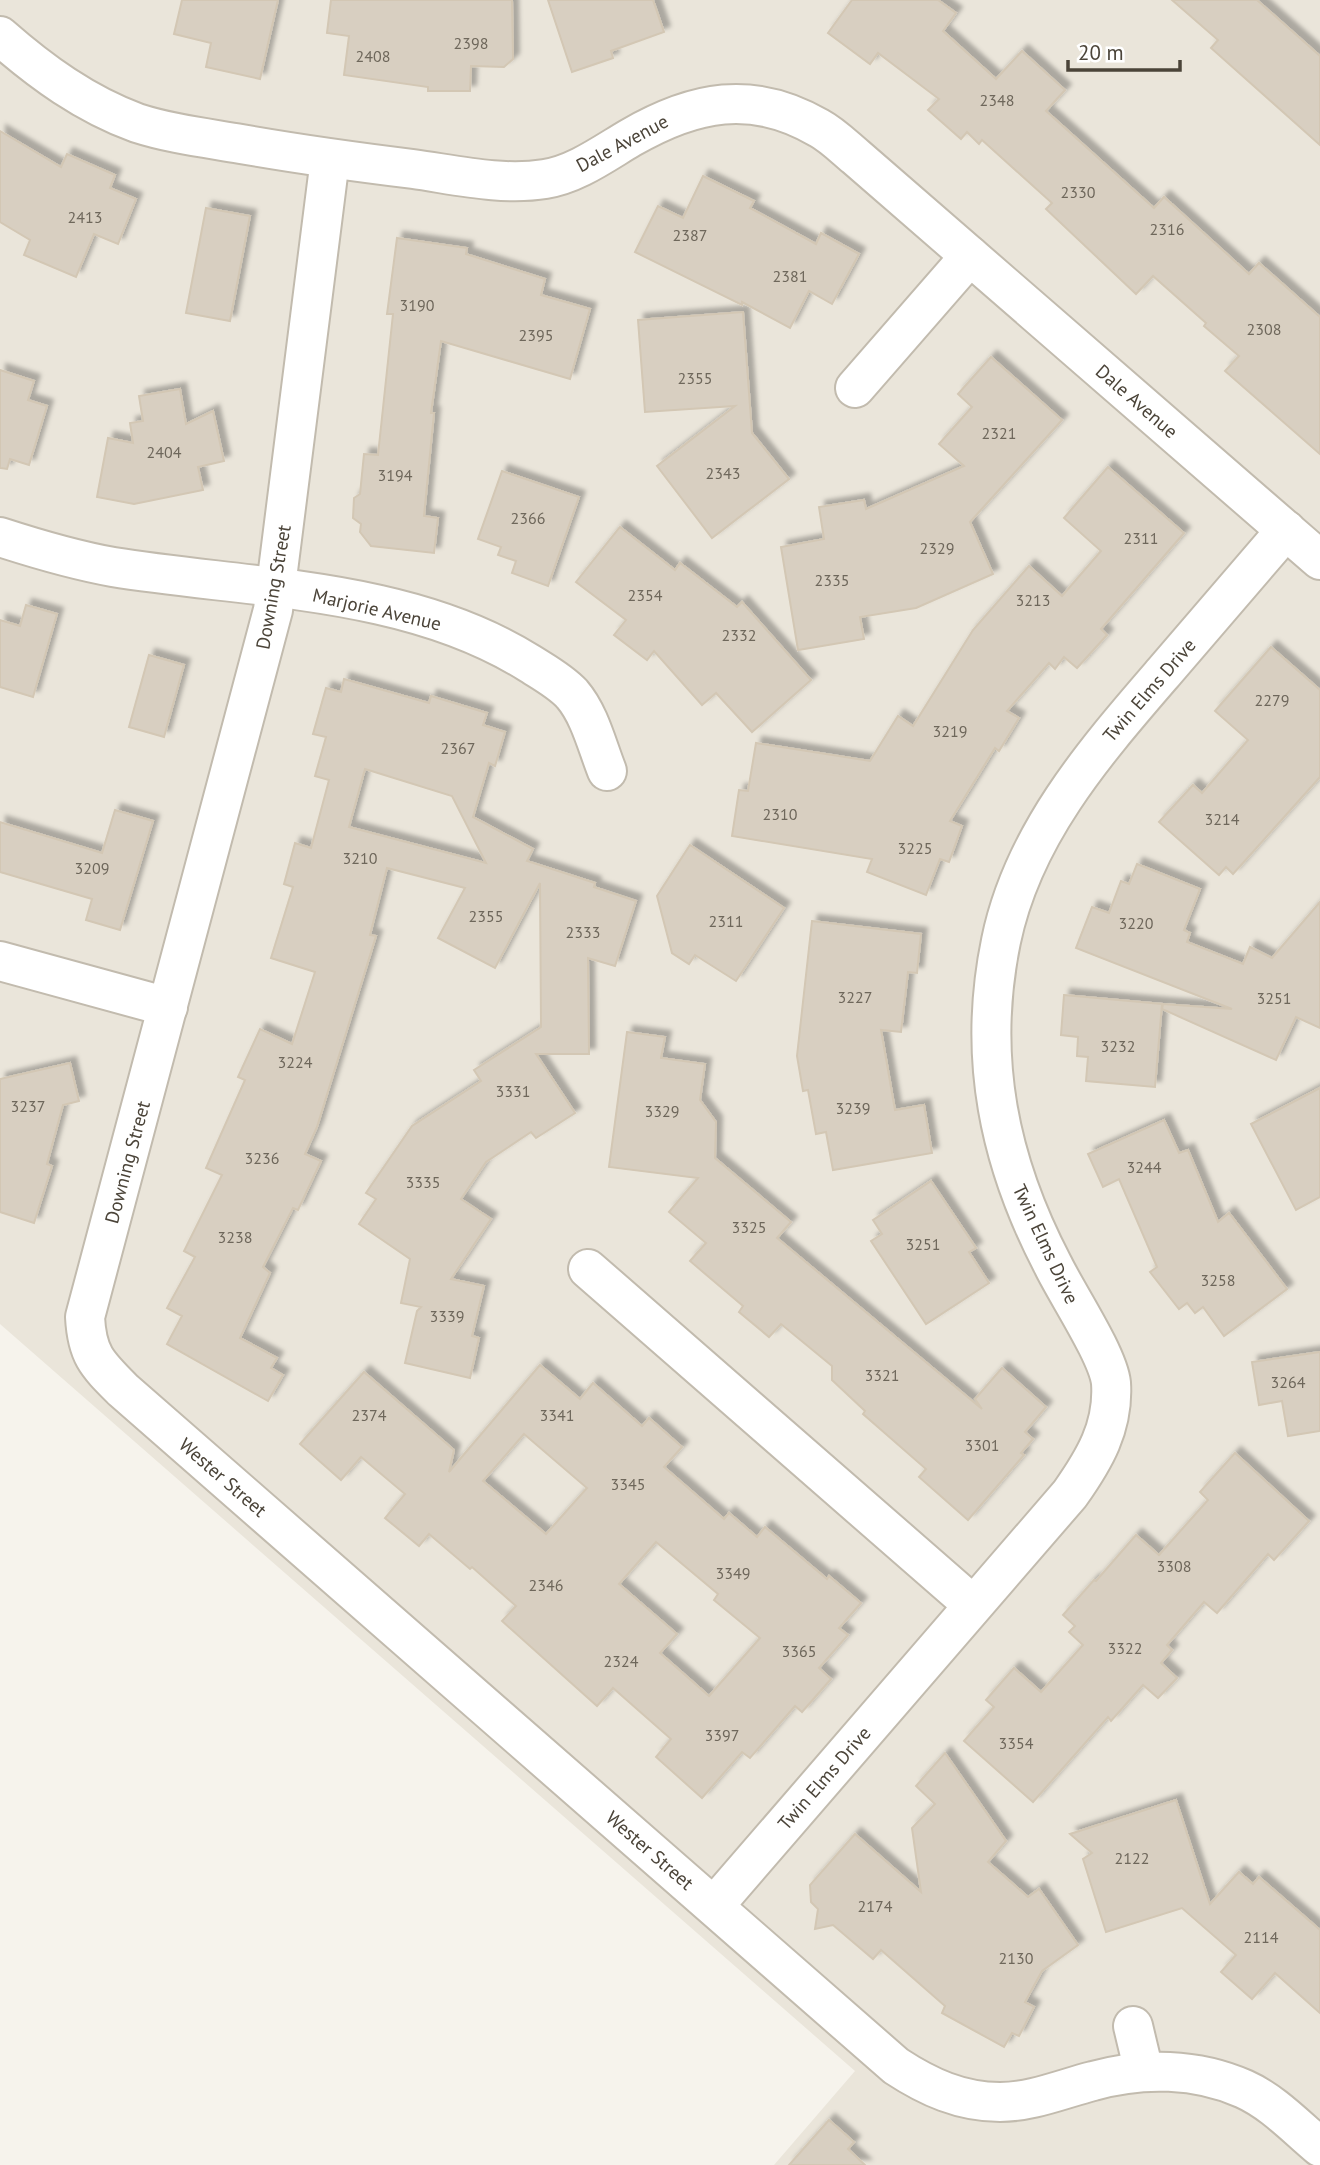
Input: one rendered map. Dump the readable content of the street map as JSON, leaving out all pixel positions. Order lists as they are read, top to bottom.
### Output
{
  "streets": {
    "street": [
      "Dale Avenue",
      "Downing Street",
      "Marjorie Avenue",
      "Twin Elms Drive",
      "Wester Street"
    ]
  },
  "crossings": [
    ["Dale Avenue", "Downing Street"],
    ["Dale Avenue", "Twin Elms Drive"],
    ["Downing Street", "Marjorie Avenue"],
    ["Downing Street", "Wester Street"],
    ["Twin Elms Drive", "Wester Street"]
  ],
  "house_numbers": [
    "2398",
    "2408",
    "2348",
    "2330",
    "2413",
    "2316",
    "2387",
    "2381",
    "3190",
    "2308",
    "2395",
    "2355",
    "2321",
    "2404",
    "2343",
    "3194",
    "2366",
    "2311",
    "2329",
    "2335",
    "2354",
    "3213",
    "2332",
    "2279",
    "3219",
    "2367",
    "2310",
    "3214",
    "3225",
    "3210",
    "3209",
    "2355",
    "2311",
    "3220",
    "2333",
    "3227",
    "3251",
    "3232",
    "3224",
    "3331",
    "3237",
    "3239",
    "3329",
    "3236",
    "3244",
    "3335",
    "3325",
    "3238",
    "3251",
    "3258",
    "3339",
    "3321",
    "3264",
    "2374",
    "3341",
    "3301",
    "3345",
    "3308",
    "3349",
    "2346",
    "3322",
    "3365",
    "2324",
    "3397",
    "3354",
    "2122",
    "2174",
    "2114",
    "2130"
  ],
  "scale_bar": "20 m"
}
